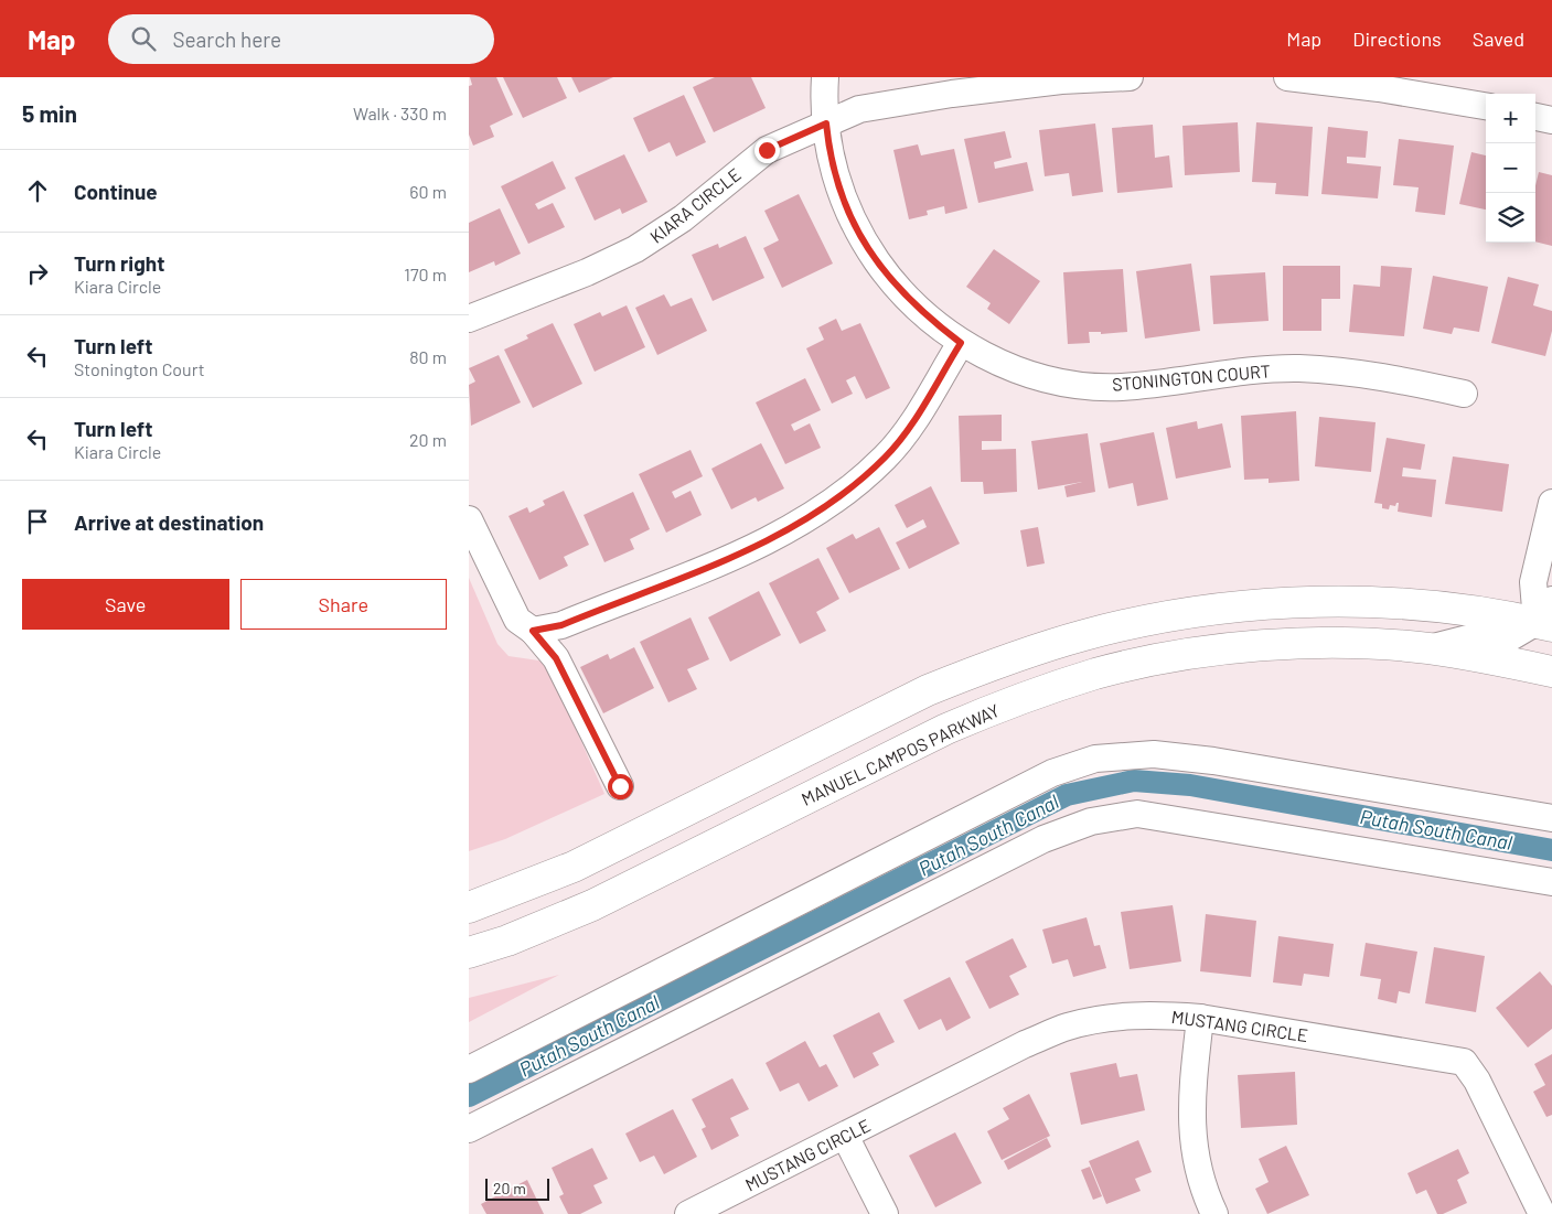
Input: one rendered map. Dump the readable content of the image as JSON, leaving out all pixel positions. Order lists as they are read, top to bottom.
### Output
{
  "streets": {
    "main road": ["MANUEL CAMPOS PARKWAY"],
    "street": ["KIARA CIRCLE", "STONINGTON COURT", "MUSTANG CIRCLE"]
  },
  "crossings": [
    ["KIARA CIRCLE", "STONINGTON COURT"]
  ],
  "water": ["Putah South Canal"],
  "scale_bar": "20 m",
  "page": {
    "header": "Map",
    "search": "Search here",
    "nav": ["Map", "Directions", "Saved"],
    "heading": ["5 min", "Walk · 330 m"],
    "map_buttons": ["+", "−"],
    "list": [
      ["Continue", "60 m"],
      ["Turn right", "Kiara Circle", "170 m"],
      ["Turn left", "Stonington Court", "80 m"],
      ["Turn left", "Kiara Circle", "20 m"],
      "Arrive at destination"
    ],
    "buttons": ["Save", "Share"],
    "scale": "20 m"
  }
}
